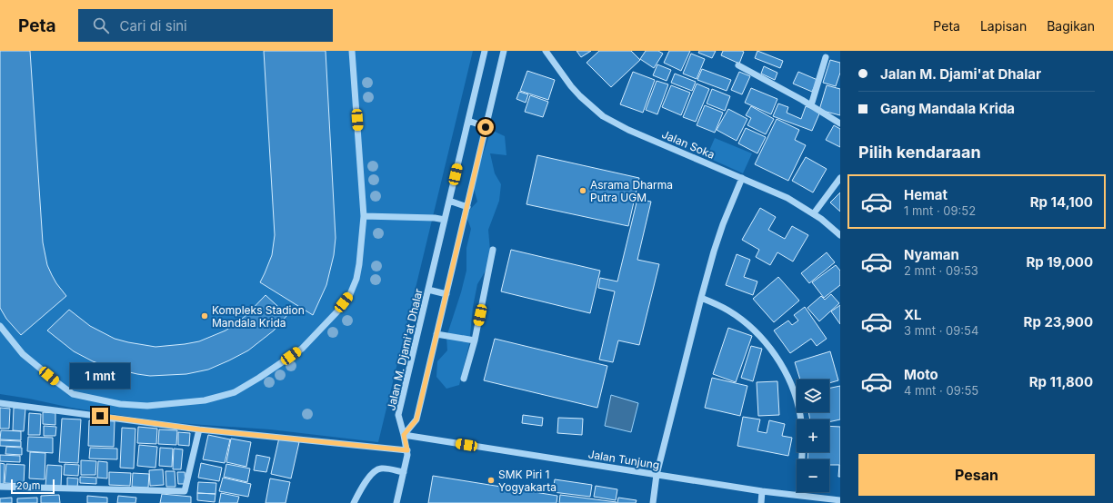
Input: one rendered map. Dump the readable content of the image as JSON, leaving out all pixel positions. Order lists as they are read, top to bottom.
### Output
{
  "streets": {
    "street": ["Jalan Soka", "Jalan M. Djami'at Dhalar", "Jalan Tunjung"]
  },
  "crossings": [
    ["Jalan M. Djami'at Dhalar", "Jalan Tunjung"]
  ],
  "places": ["Asrama Dharma Putra UGM", "Kompleks Stadion Mandala Krida", "SMK Piri 1 Yogyakarta"],
  "scale_bar": "20 m",
  "page": {
    "header": "Peta",
    "search": "Cari di sini",
    "nav": ["Peta", "Lapisan", "Bagikan"],
    "banner": ["Jalan M. Djami'at Dhalar", "Gang Mandala Krida"],
    "heading": "Pilih kendaraan",
    "list": [
      {
        "name": "Hemat",
        "note": "1 mnt · 09:52",
        "value": "Rp 14,100"
      },
      {
        "name": "Nyaman",
        "note": "2 mnt · 09:53",
        "value": "Rp 19,000"
      },
      {
        "name": "XL",
        "note": "3 mnt · 09:54",
        "value": "Rp 23,900"
      },
      {
        "name": "Moto",
        "note": "4 mnt · 09:55",
        "value": "Rp 11,800"
      }
    ],
    "bubble": "1 mnt",
    "map_buttons": ["+", "−"],
    "buttons": "Pesan",
    "scale": "20 m"
  }
}
